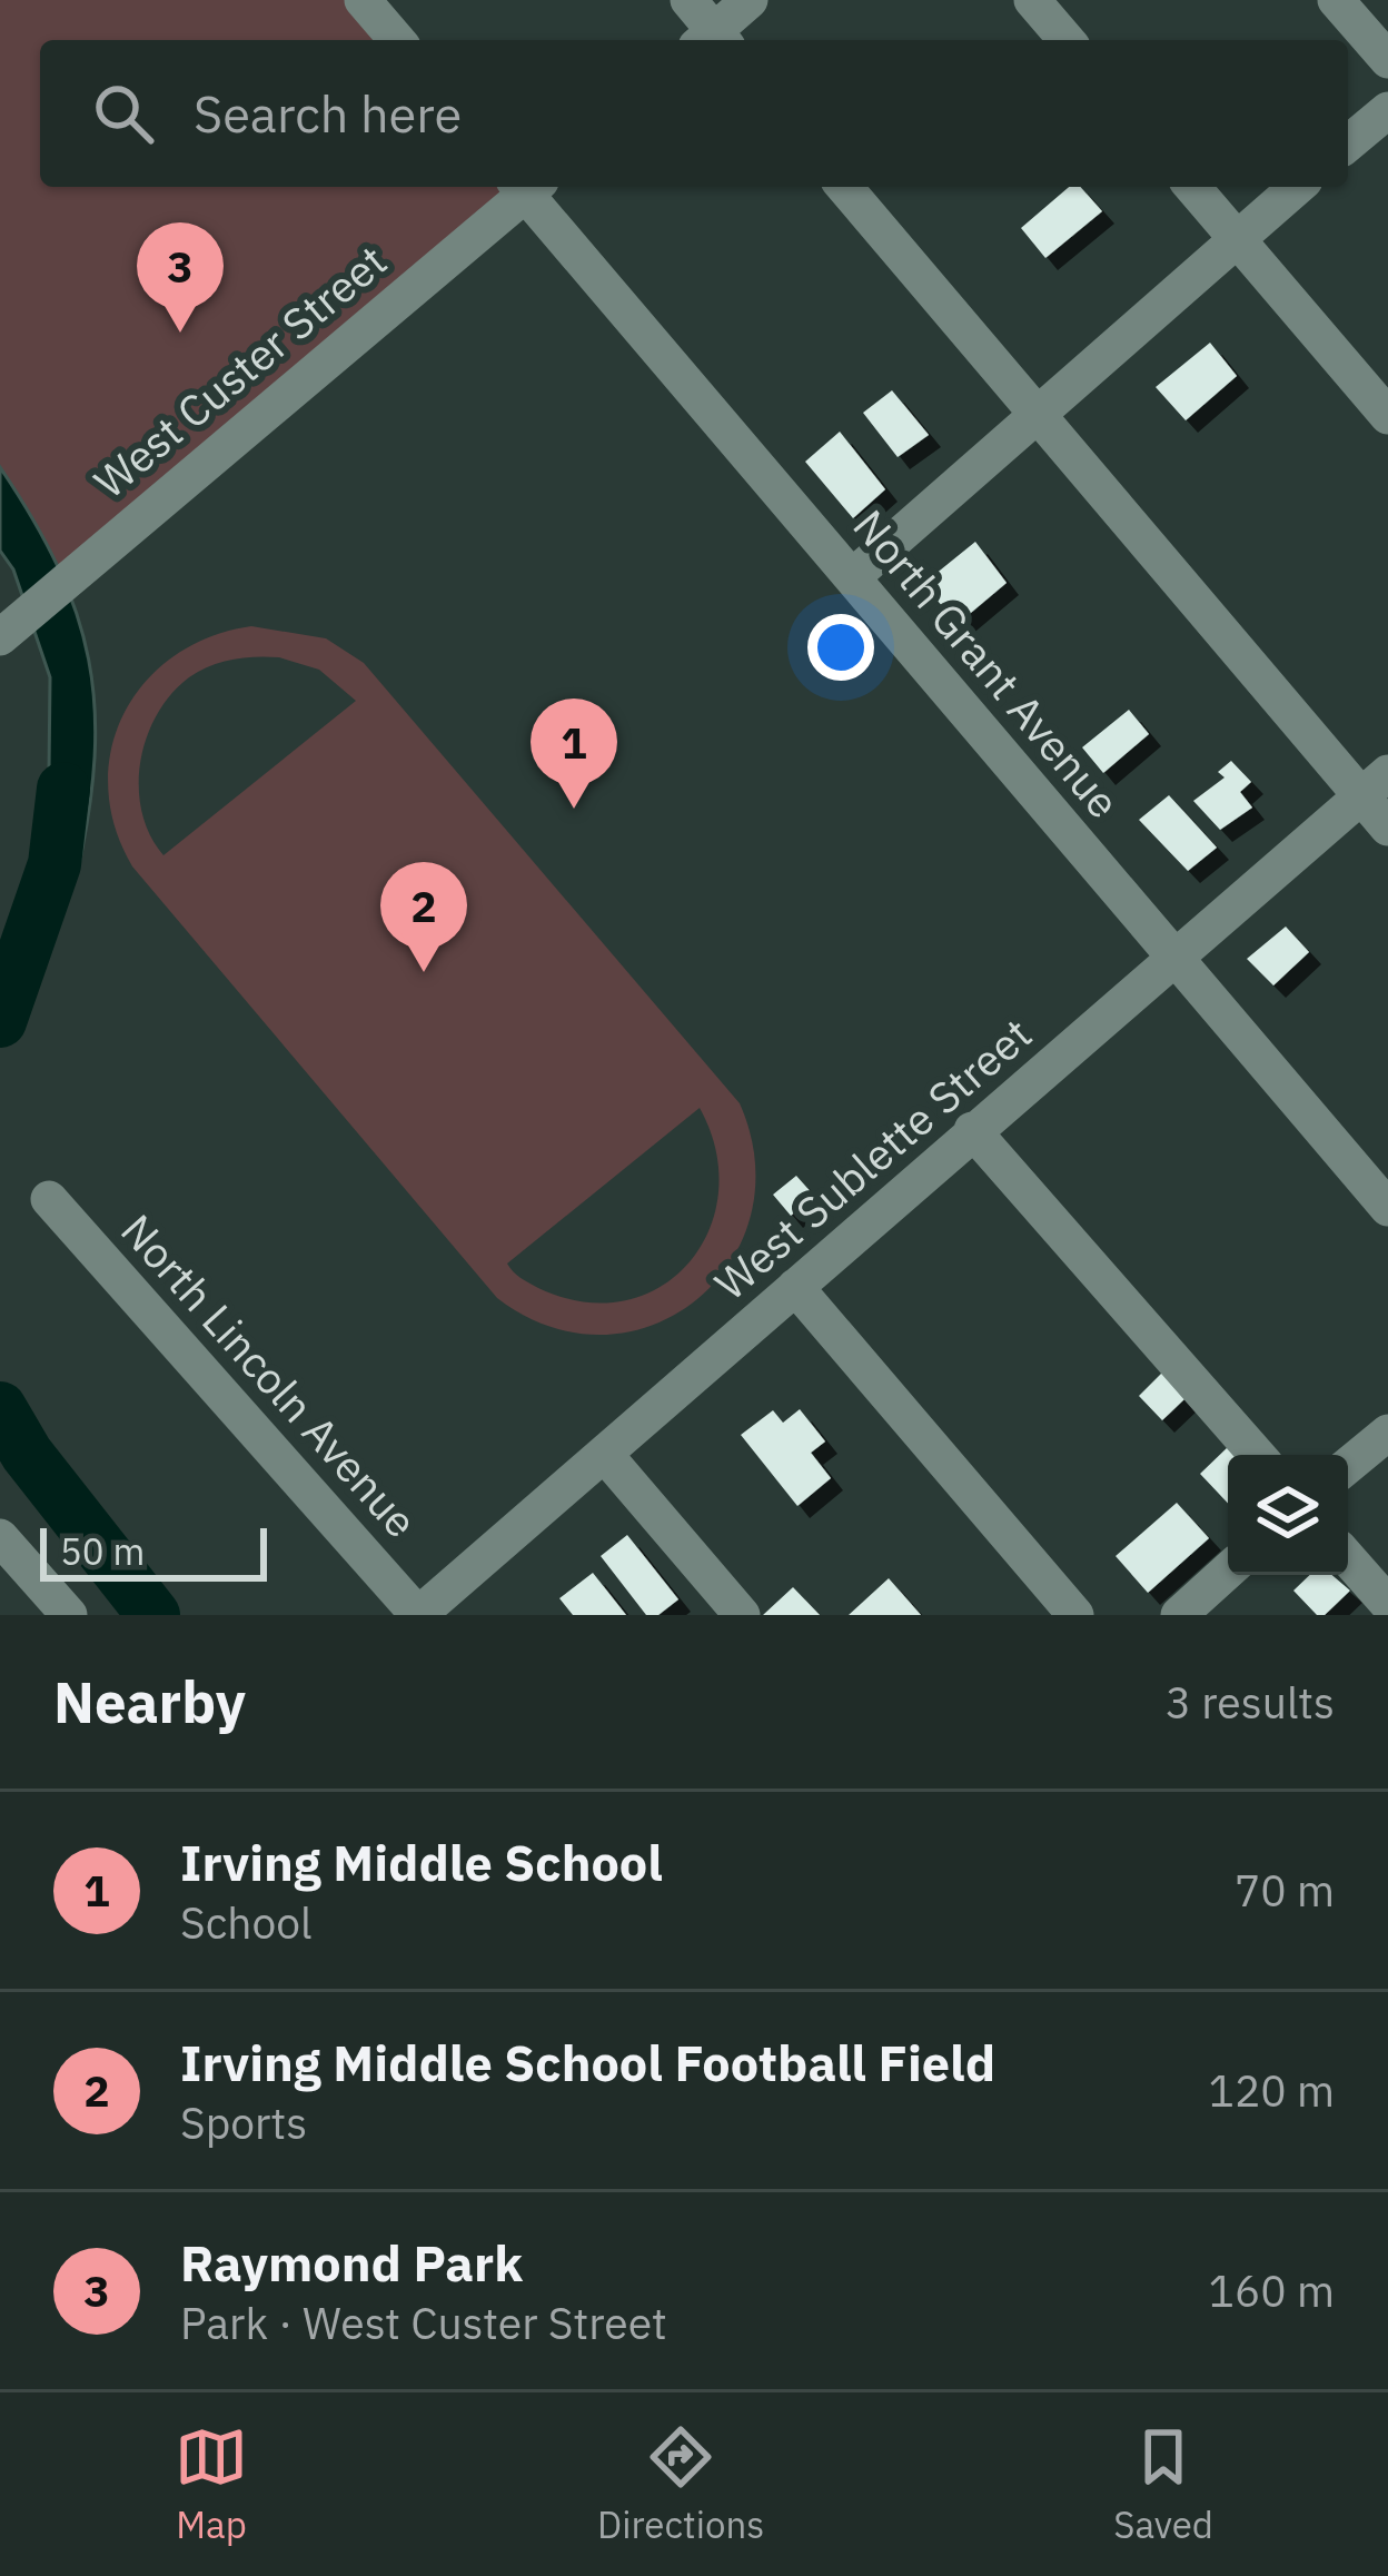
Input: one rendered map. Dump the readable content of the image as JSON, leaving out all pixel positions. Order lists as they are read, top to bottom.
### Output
{
  "streets": {
    "street": [
      "West Custer Street",
      "North Grant Avenue",
      "West Sublette Street",
      "North Lincoln Avenue"
    ]
  },
  "crossings": [
    ["North Grant Avenue", "West Sublette Street"],
    ["West Sublette Street", "North Lincoln Avenue"]
  ],
  "scale_bar": "50 m",
  "page": {
    "search": "Search here",
    "pins": ["3", "1", "2"],
    "scale": "50 m",
    "heading": ["Nearby", "3 results"],
    "list": [
      {
        "mark": "1",
        "name": "Irving Middle School",
        "note": "School",
        "value": "70 m"
      },
      {
        "mark": "2",
        "name": "Irving Middle School Football Field",
        "note": "Sports",
        "value": "120 m"
      },
      {
        "mark": "3",
        "name": "Raymond Park",
        "note": "Park · West Custer Street",
        "value": "160 m"
      }
    ],
    "nav": ["Map", "Directions", "Saved"]
  }
}
